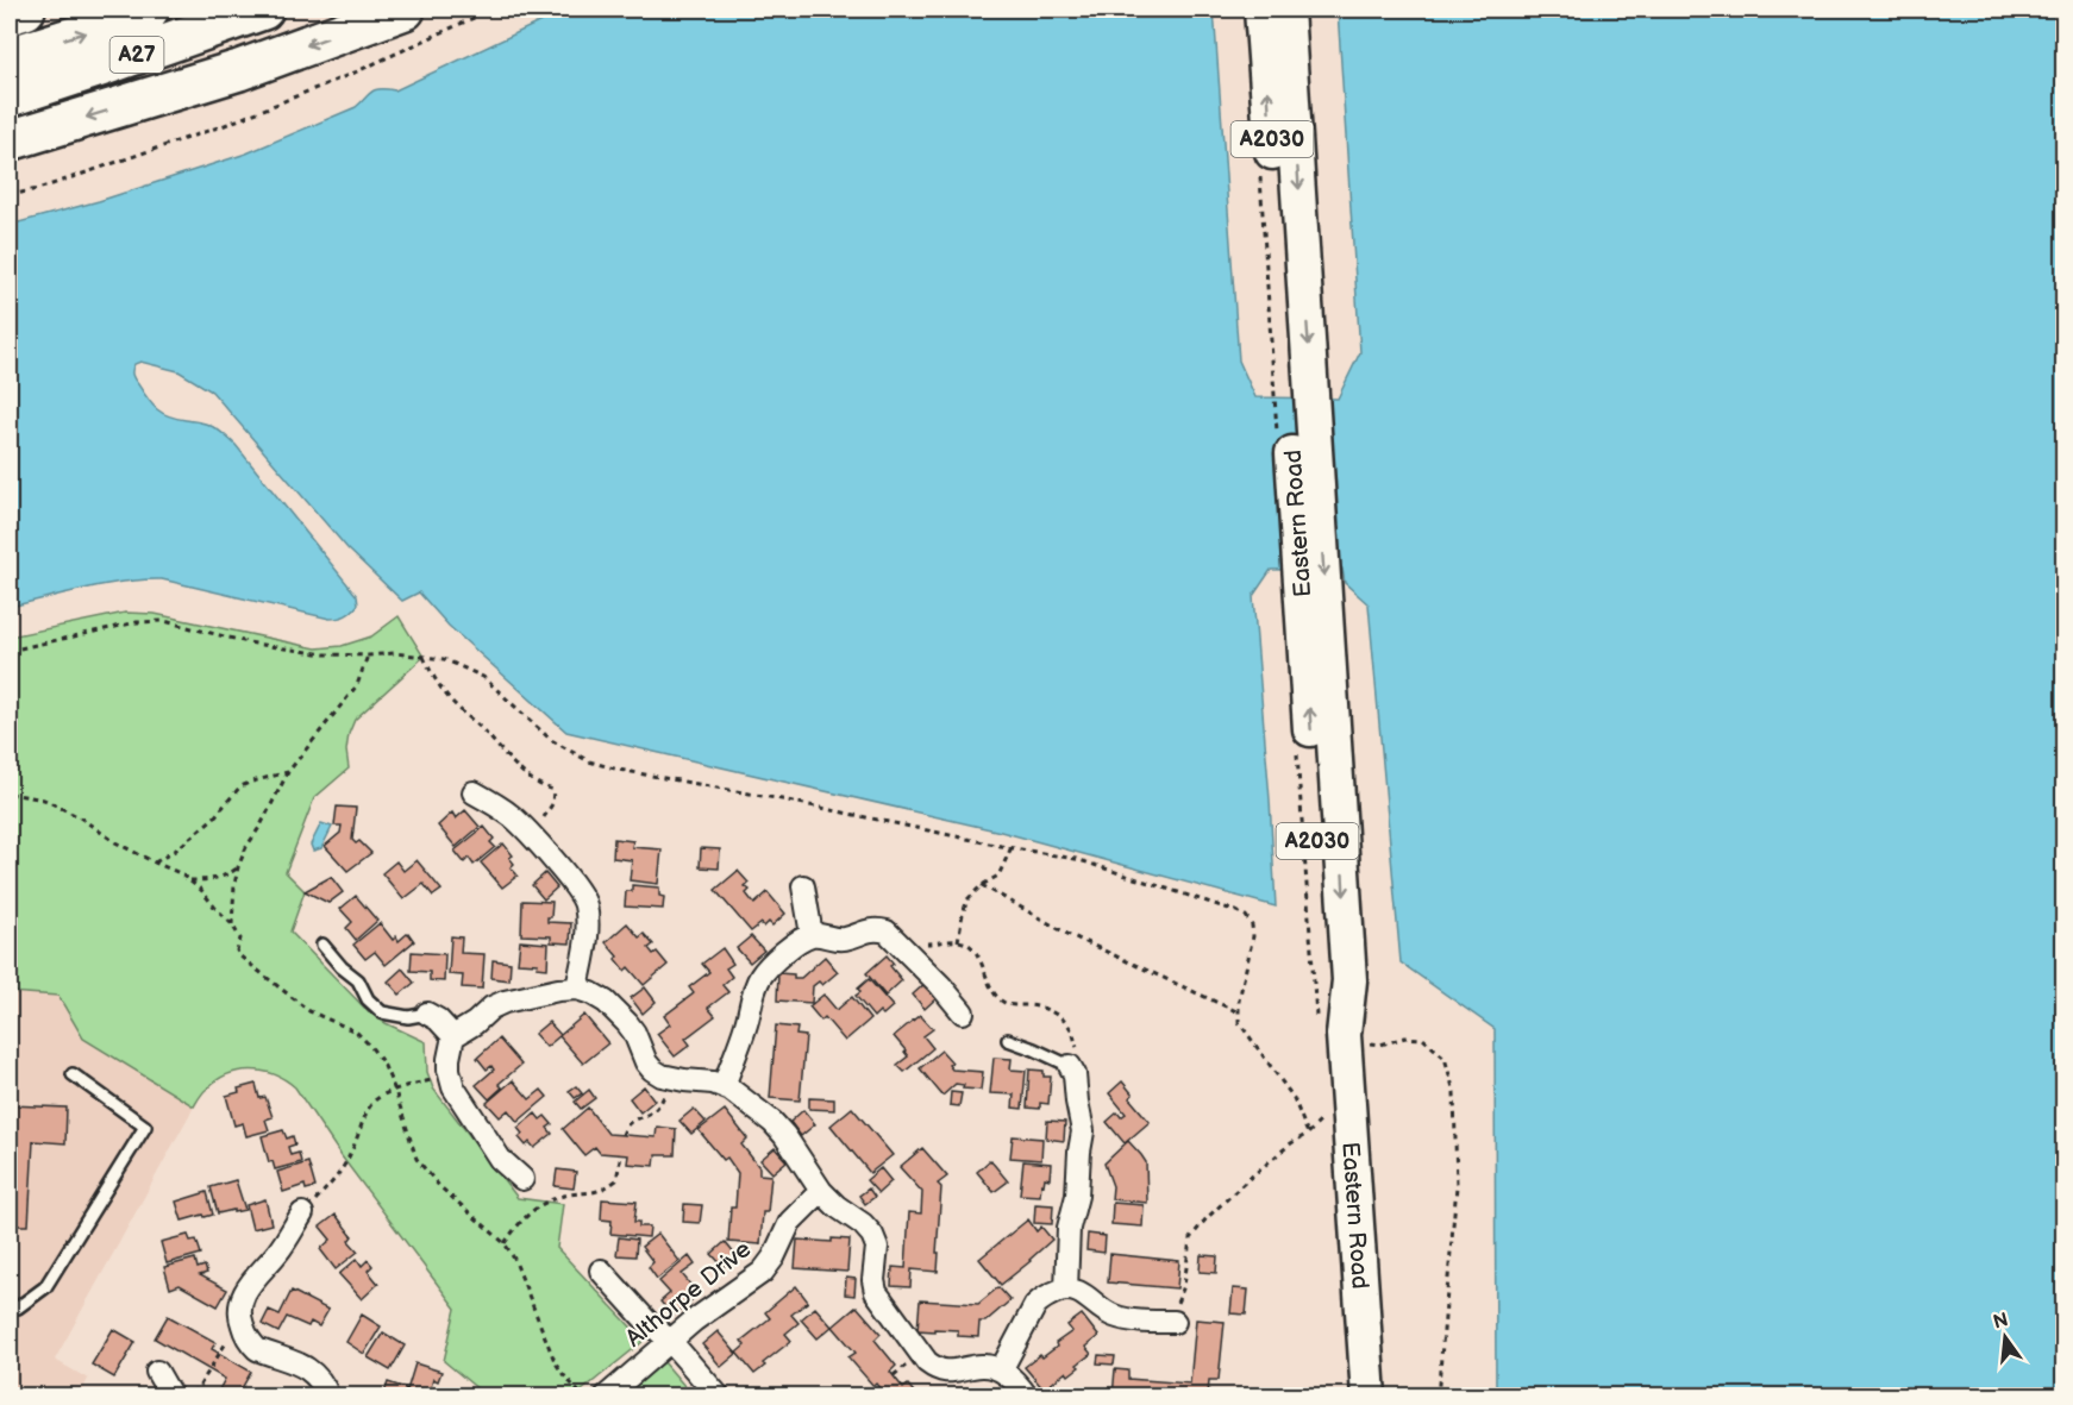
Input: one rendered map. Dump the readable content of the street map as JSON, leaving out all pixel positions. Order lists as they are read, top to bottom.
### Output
{
  "streets": {
    "highway": ["A27"],
    "main road": ["A2030", "Eastern Road"],
    "street": ["Althorpe Drive"]
  },
  "north": "top"
}
